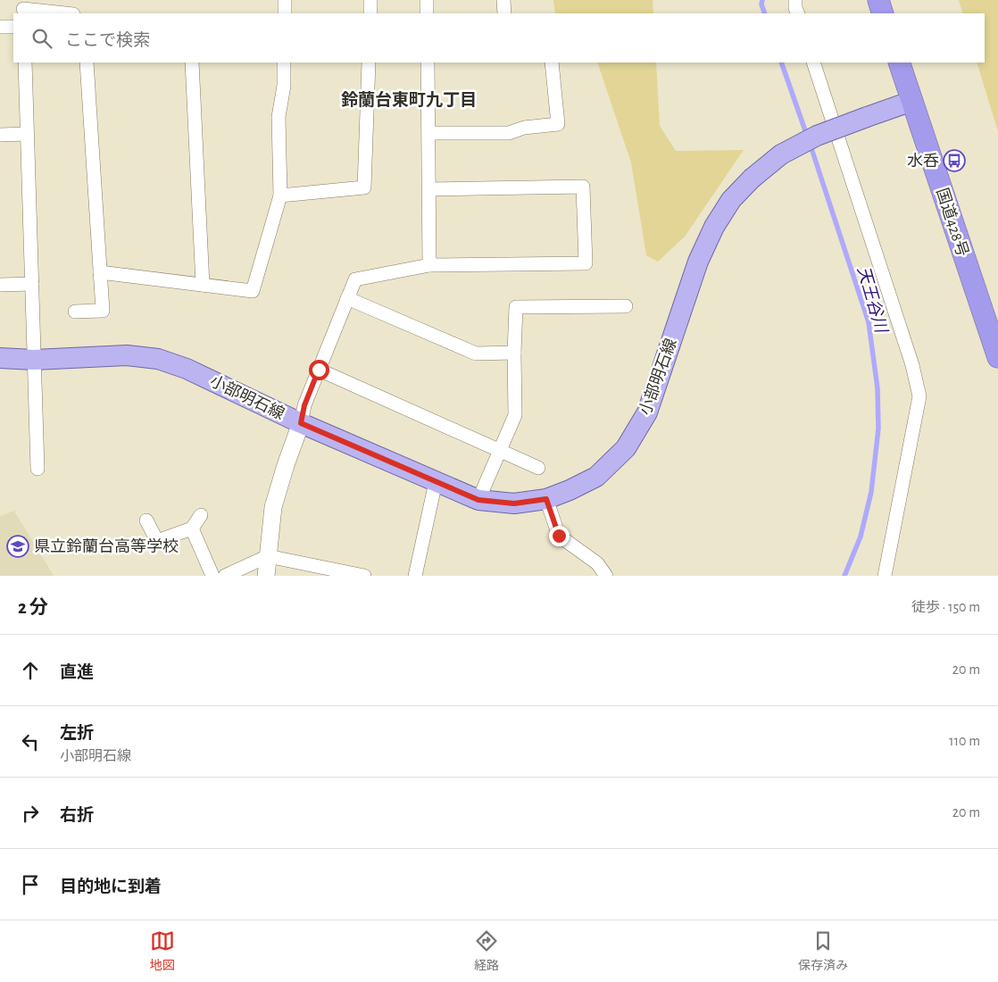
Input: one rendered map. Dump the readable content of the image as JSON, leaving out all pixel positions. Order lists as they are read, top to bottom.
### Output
{
  "streets": {
    "highway": ["国道428号"],
    "main road": ["小部明石線"]
  },
  "crossings": [
    ["国道428号", "小部明石線"]
  ],
  "districts": ["鈴蘭台東町九丁目"],
  "water": ["天王谷川"],
  "places": {
    "bus stop": ["水呑"],
    "school or university": ["県立鈴蘭台高等学校"]
  },
  "page": {
    "search": "ここで検索",
    "heading": ["2 分", "徒歩 · 150 m"],
    "list": [
      ["直進", "20 m"],
      ["左折", "小部明石線", "110 m"],
      ["右折", "20 m"],
      "目的地に到着"
    ],
    "nav": ["地図", "経路", "保存済み"]
  }
}
